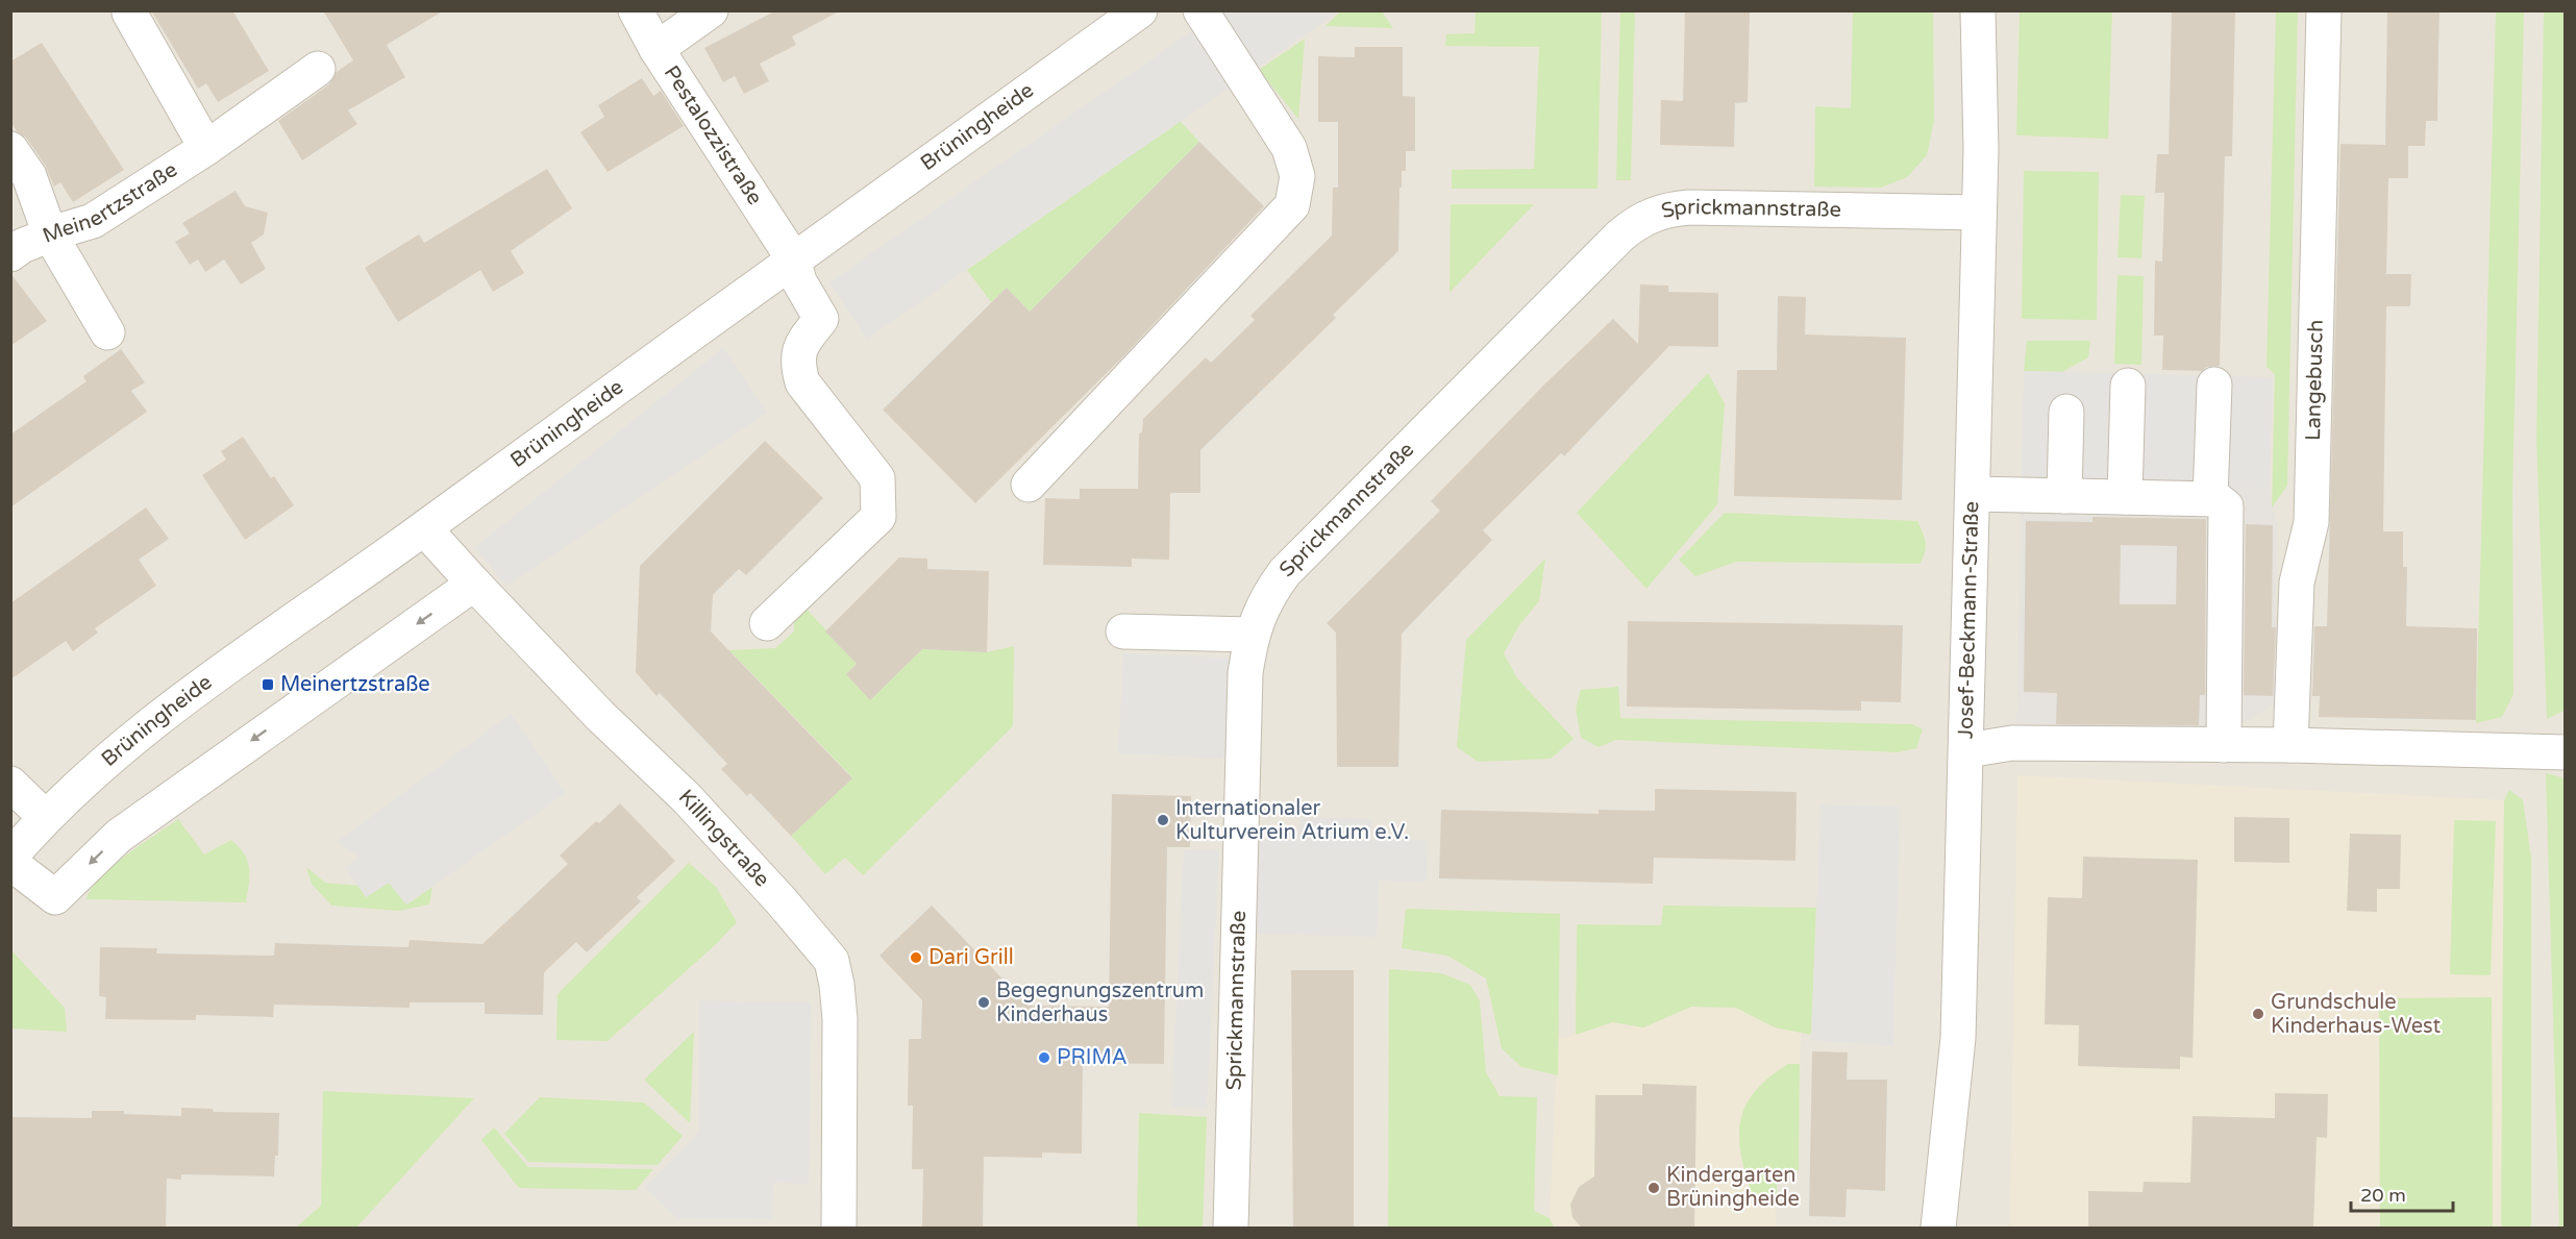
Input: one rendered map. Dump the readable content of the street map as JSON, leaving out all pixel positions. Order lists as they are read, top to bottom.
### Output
{
  "streets": {
    "street": [
      "Brüningheide",
      "Pestalozzistraße",
      "Meinertzstraße",
      "Sprickmannstraße",
      "Langebusch",
      "Josef-Beckmann-Straße",
      "Killingstraße"
    ]
  },
  "crossings": [
    ["Brüningheide", "Pestalozzistraße"],
    ["Brüningheide", "Killingstraße"],
    ["Sprickmannstraße", "Josef-Beckmann-Straße"]
  ],
  "places": {
    "transit": ["Meinertzstraße"],
    "other": [
      "Internationaler Kulturverein Atrium e.V.",
      "Dari Grill",
      "Begegnungszentrum Kinderhaus",
      "Grundschule Kinderhaus-West",
      "PRIMA",
      "Kindergarten Brüningheide"
    ]
  },
  "scale_bar": "20 m"
}
